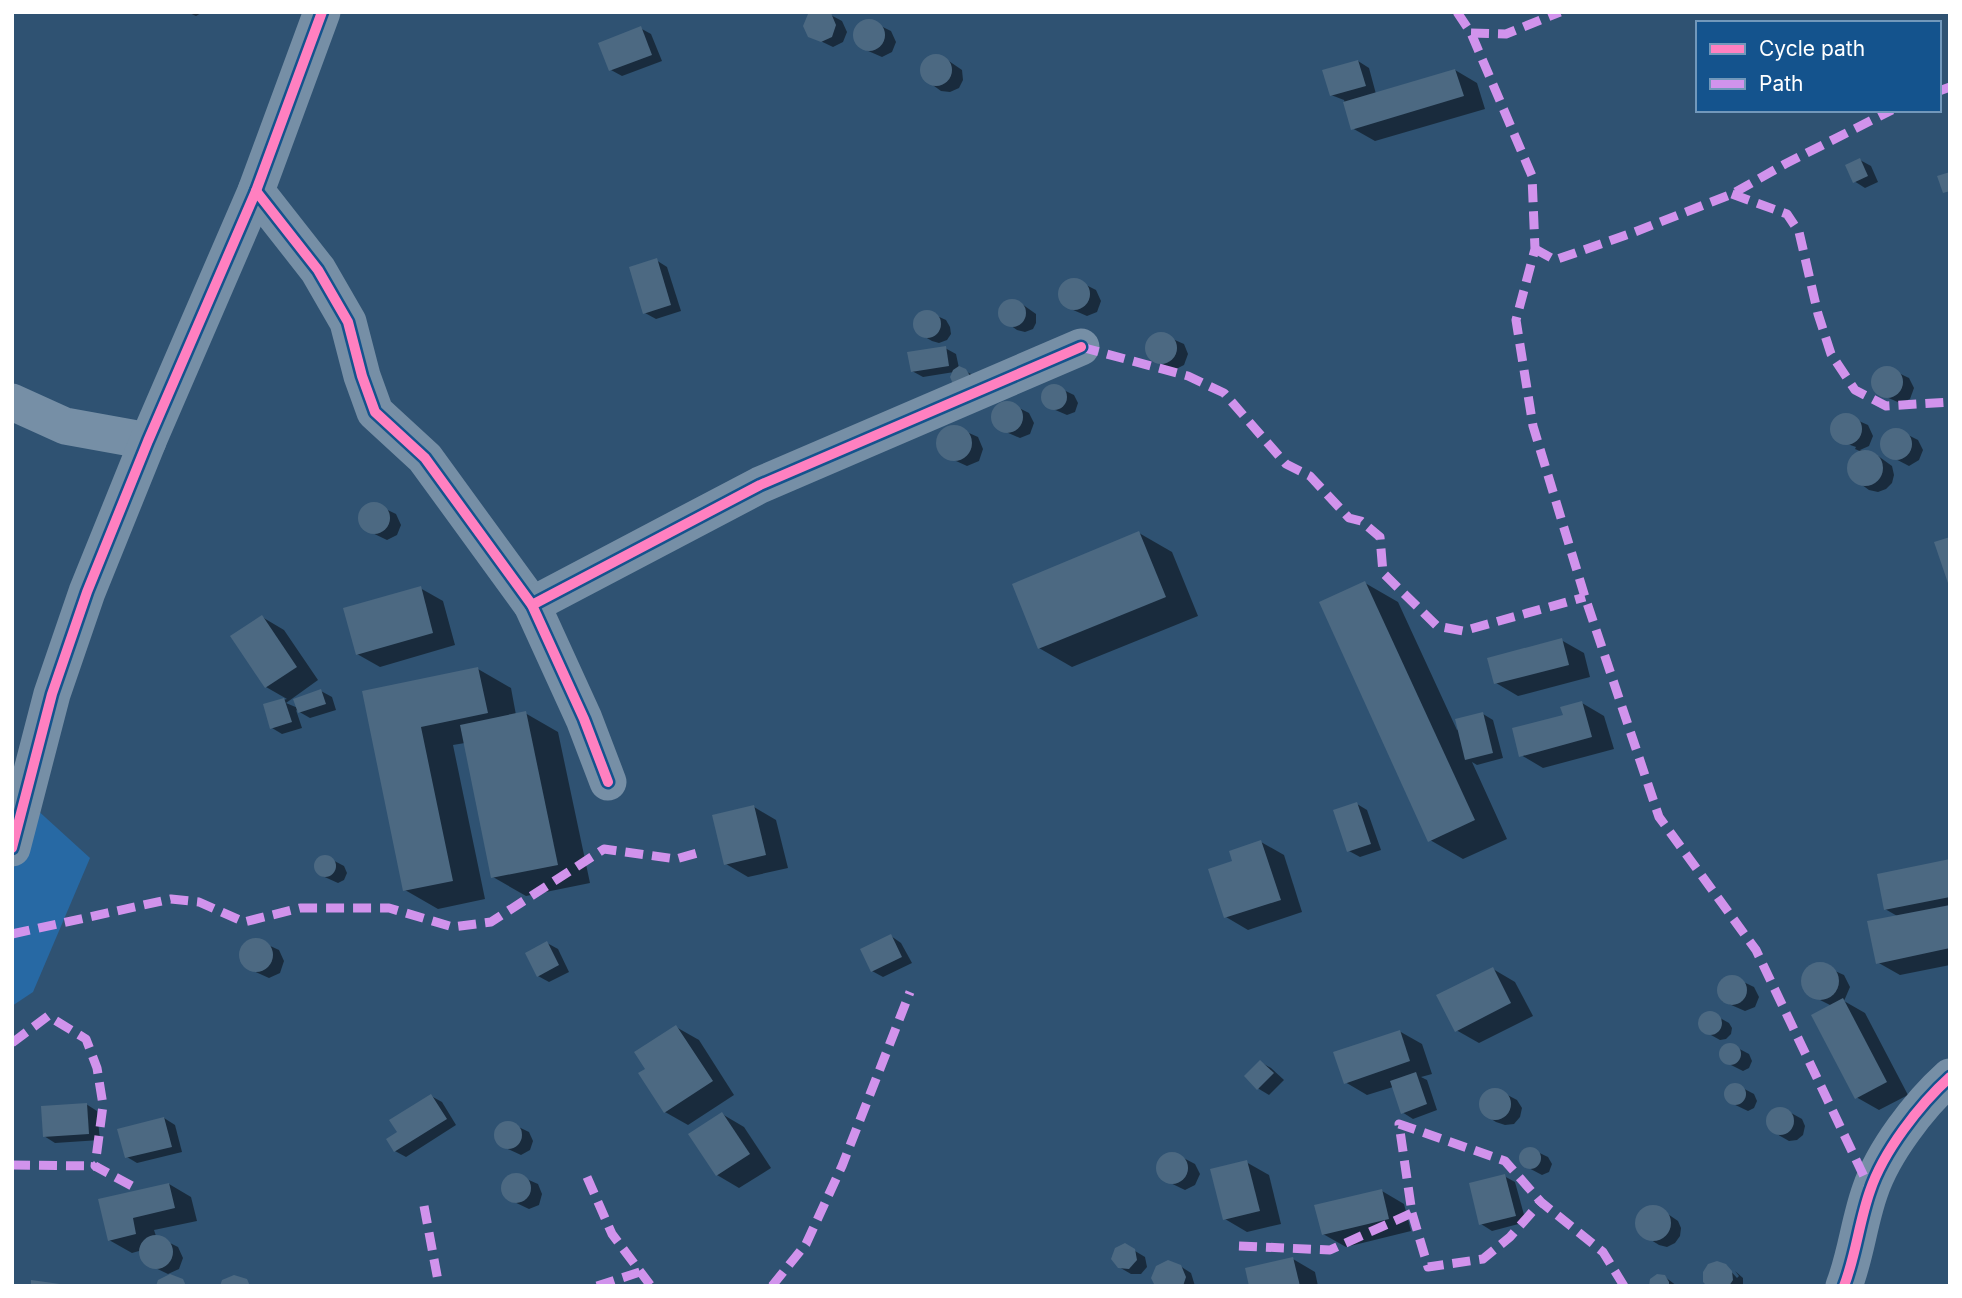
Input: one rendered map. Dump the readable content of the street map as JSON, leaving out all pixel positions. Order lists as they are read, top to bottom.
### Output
{
  "legend": ["Cycle path", "Path"]
}
